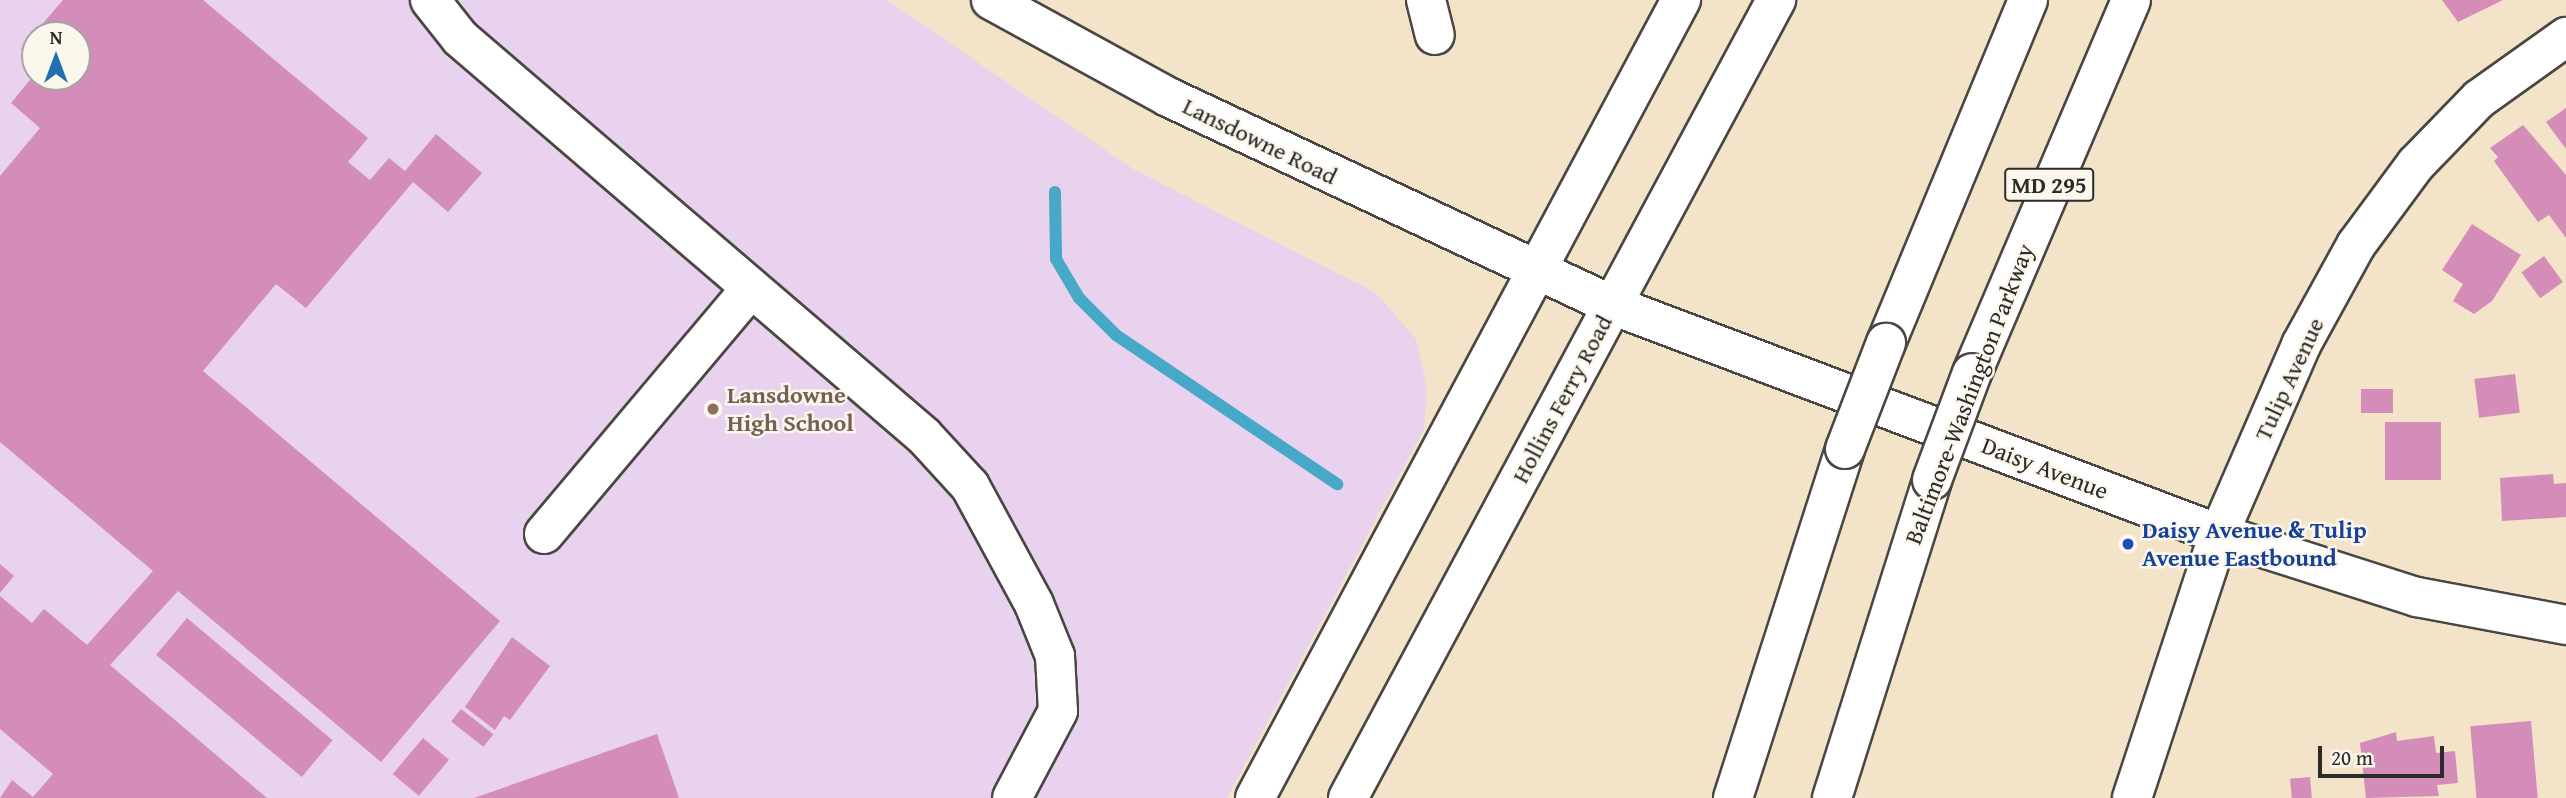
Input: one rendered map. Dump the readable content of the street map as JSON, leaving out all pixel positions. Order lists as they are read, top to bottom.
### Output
{
  "streets": {
    "main road": [
      "Lansdowne Road",
      "MD 295",
      "Tulip Avenue",
      "Baltimore-Washington Parkway",
      "Hollins Ferry Road",
      "Daisy Avenue"
    ]
  },
  "crossings": [
    ["Lansdowne Road", "Daisy Avenue"],
    ["Tulip Avenue", "Daisy Avenue"],
    ["Hollins Ferry Road", "Daisy Avenue"]
  ],
  "places": ["Lansdowne High School", "Daisy Avenue & Tulip Avenue Eastbound"],
  "scale_bar": "20 m",
  "north": "top"
}
